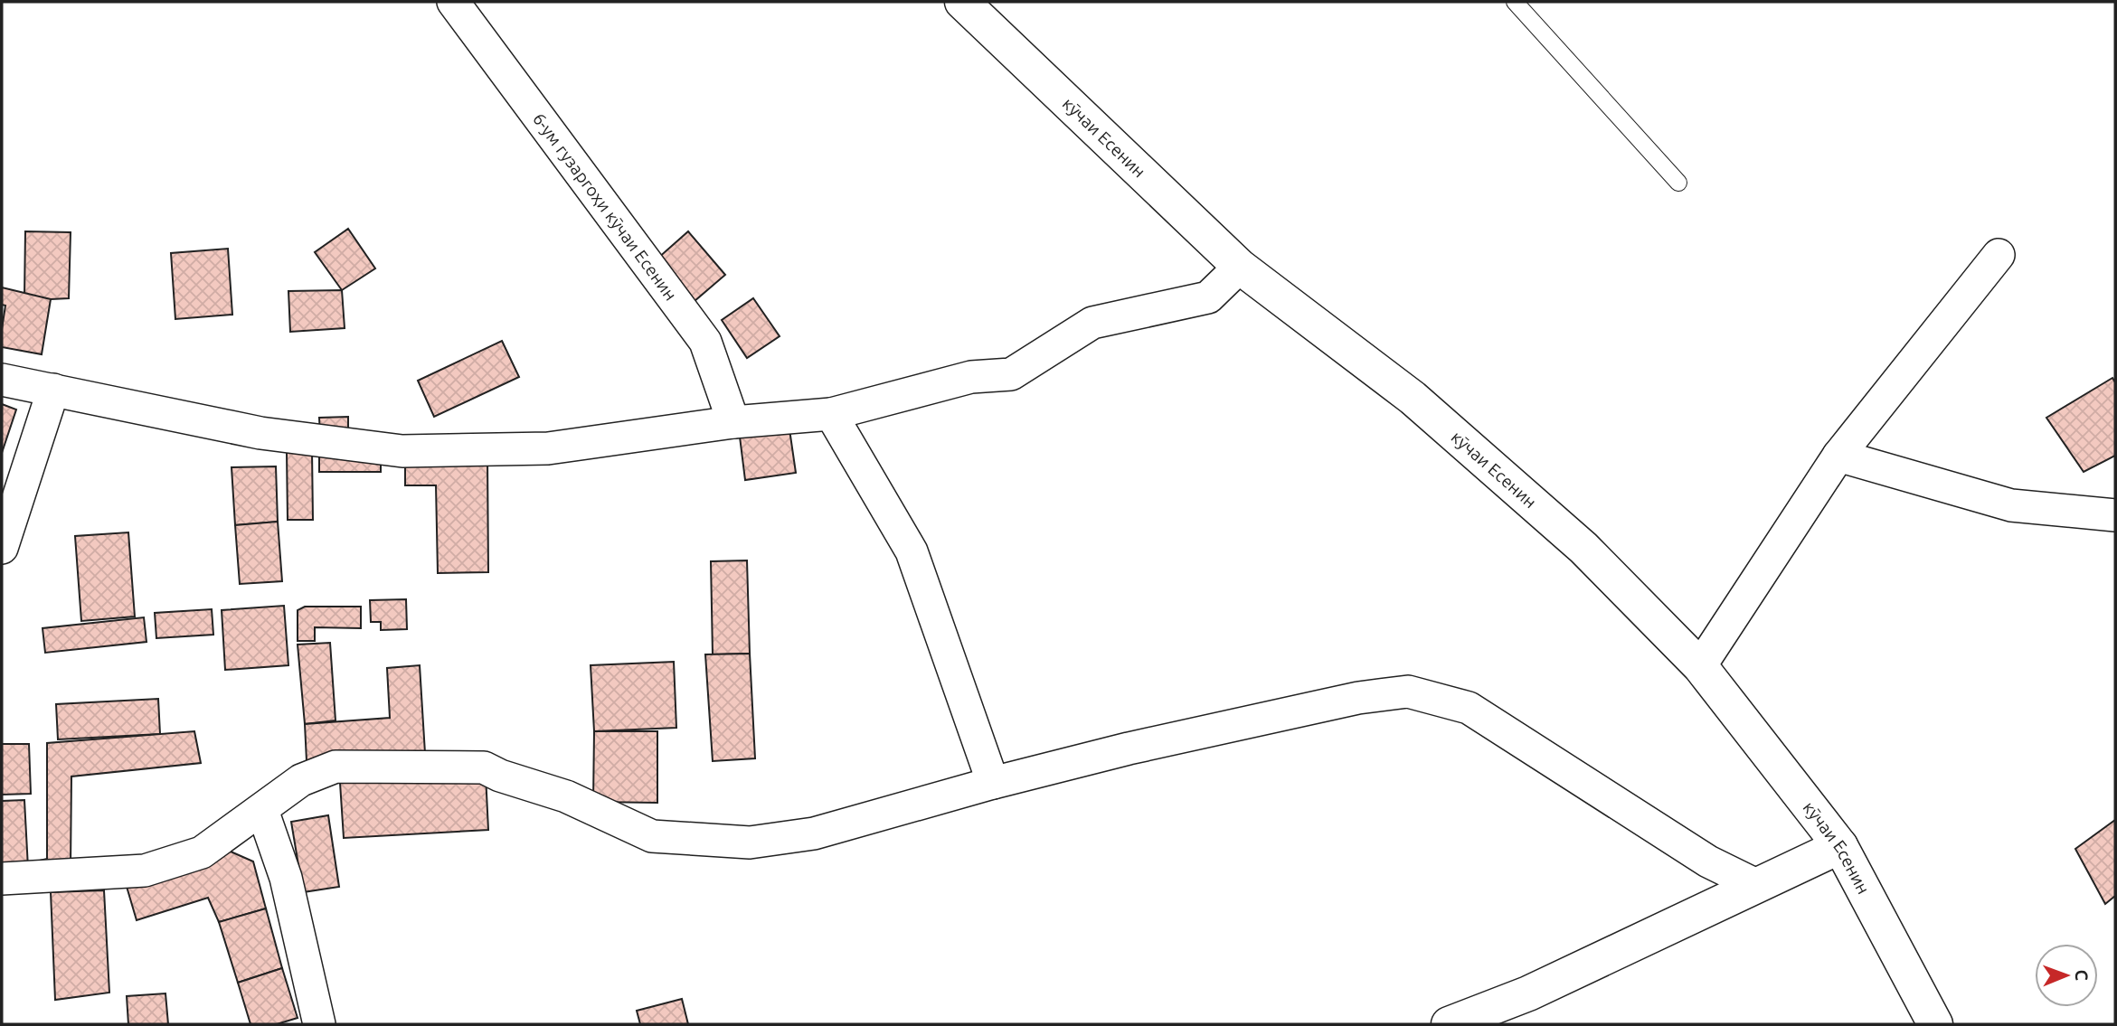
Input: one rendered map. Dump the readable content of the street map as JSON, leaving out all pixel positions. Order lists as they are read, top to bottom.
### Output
{
  "streets": {
    "street": ["кӯчаи Есенин", "6-ум гузаргоҳи кӯчаи Есенин"]
  },
  "north": "right"
}
